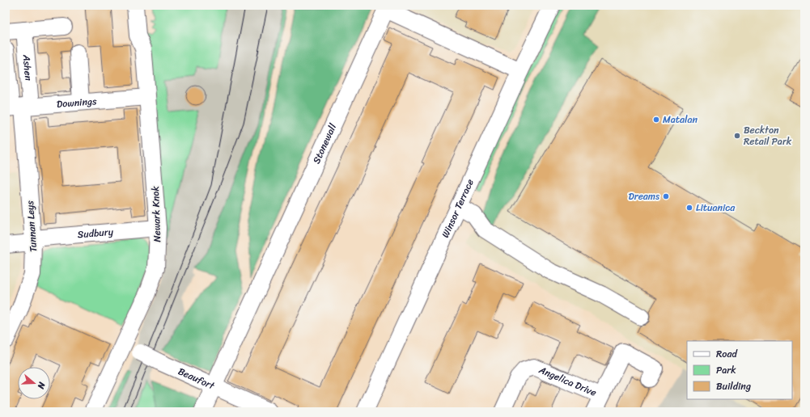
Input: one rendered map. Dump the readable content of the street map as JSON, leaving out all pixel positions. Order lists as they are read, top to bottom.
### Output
{
  "streets": {
    "street": [
      "Ashen",
      "Downings",
      "Stonewall",
      "Winsor Terrace",
      "Newark Knok",
      "Tunnan Leys",
      "Sudbury",
      "Beaufort",
      "Angelica Drive"
    ]
  },
  "crossings": [
    ["Ashen", "Downings"],
    ["Ashen", "Tunnan Leys"],
    ["Downings", "Newark Knok"],
    ["Downings", "Tunnan Leys"],
    ["Stonewall", "Winsor Terrace"],
    ["Stonewall", "Beaufort"],
    ["Newark Knok", "Sudbury"],
    ["Newark Knok", "Beaufort"],
    ["Tunnan Leys", "Sudbury"]
  ],
  "places": [
    "Matalan",
    "Beckton Retail Park",
    "Dreams",
    "Lituanica"
  ],
  "legend": ["Road", "Park", "Building"],
  "north": "right"
}
